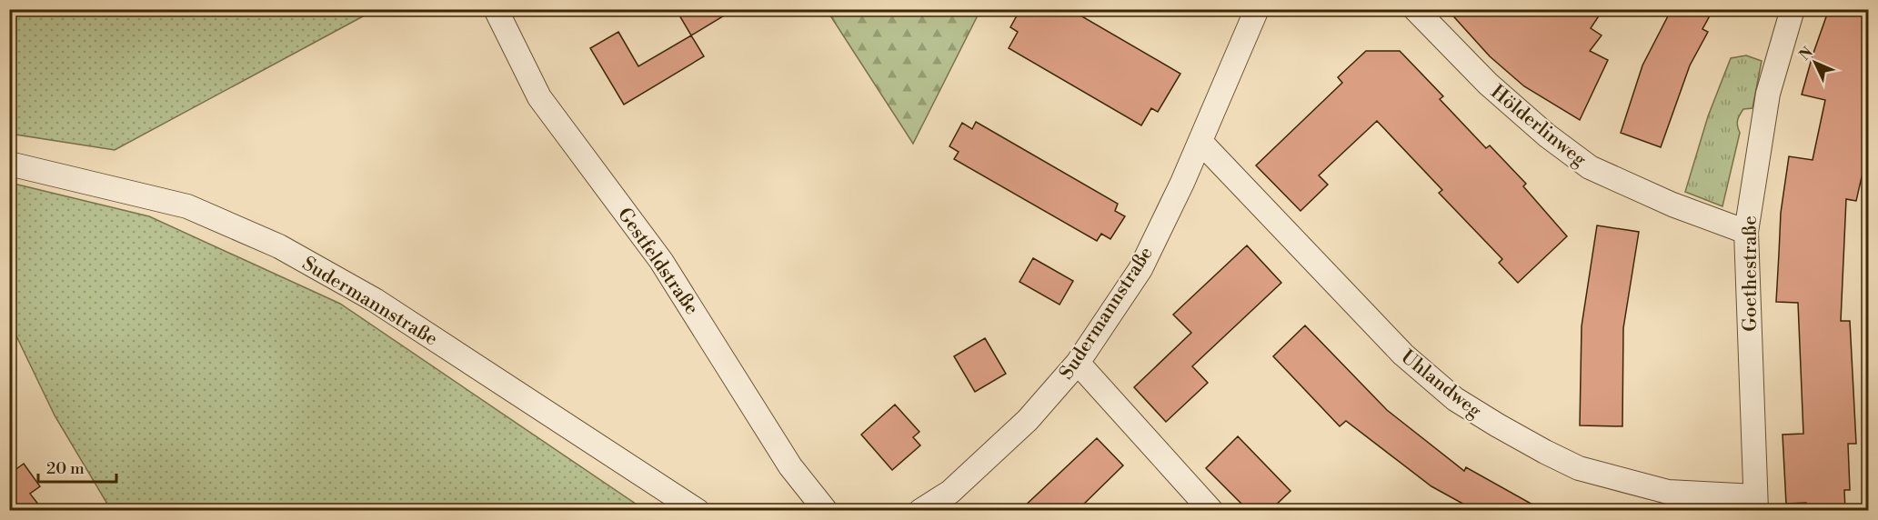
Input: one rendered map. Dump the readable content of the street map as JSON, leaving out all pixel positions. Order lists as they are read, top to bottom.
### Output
{
  "streets": {
    "street": [
      "Hölderlinweg",
      "Gestfeldstraße",
      "Goethestraße",
      "Sudermannstraße",
      "Uhlandweg"
    ]
  },
  "crossings": [
    ["Hölderlinweg", "Goethestraße"],
    ["Goethestraße", "Uhlandweg"],
    ["Sudermannstraße", "Uhlandweg"]
  ],
  "scale_bar": "20 m",
  "north": "top left"
}
